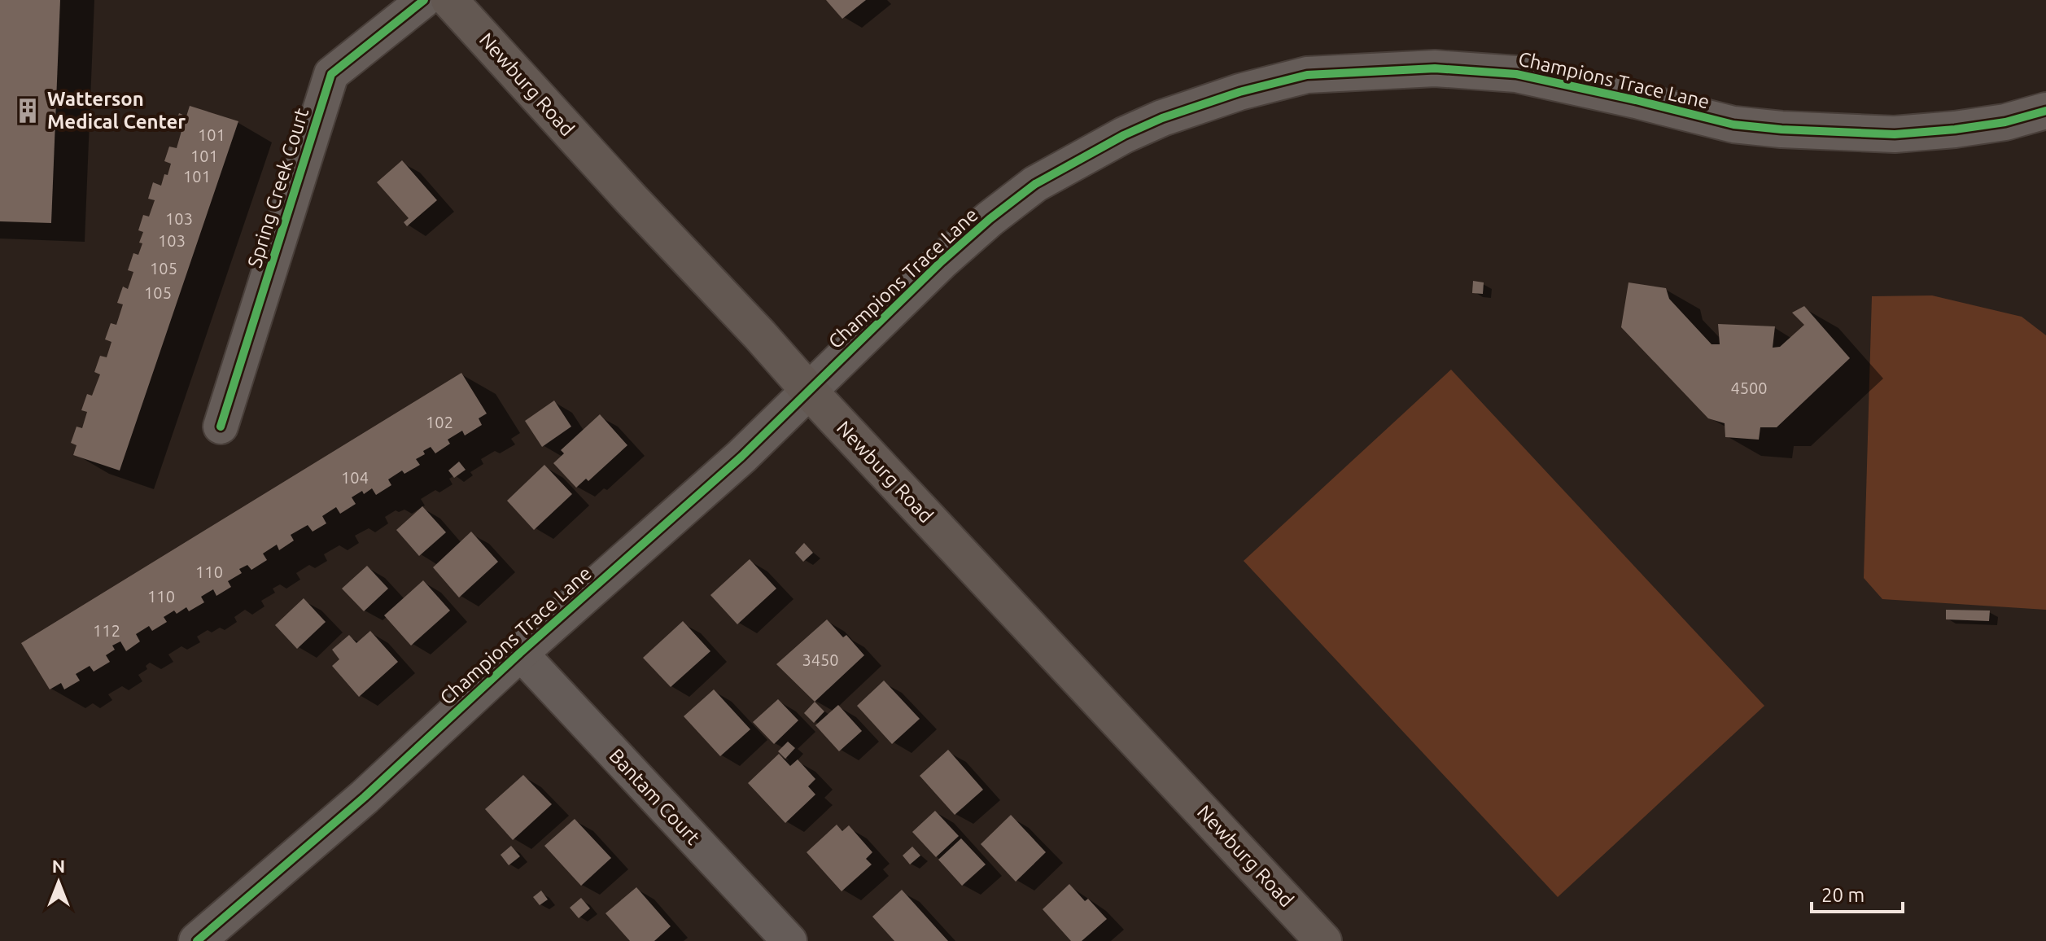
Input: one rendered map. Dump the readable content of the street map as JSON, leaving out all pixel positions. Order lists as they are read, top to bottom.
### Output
{
  "streets": {
    "main road": ["Newburg Road"],
    "street": ["Champions Trace Lane", "Spring Creek Court", "Bantam Court"]
  },
  "crossings": [
    ["Champions Trace Lane", "Newburg Road"],
    ["Champions Trace Lane", "Bantam Court"]
  ],
  "places": {
    "building": ["Watterson Medical Center"]
  },
  "house_numbers": [
    "101",
    "101",
    "101",
    "103",
    "103",
    "105",
    "105",
    "4500",
    "102",
    "104",
    "110",
    "110",
    "112",
    "3450"
  ],
  "scale_bar": "20 m",
  "north": "top"
}
